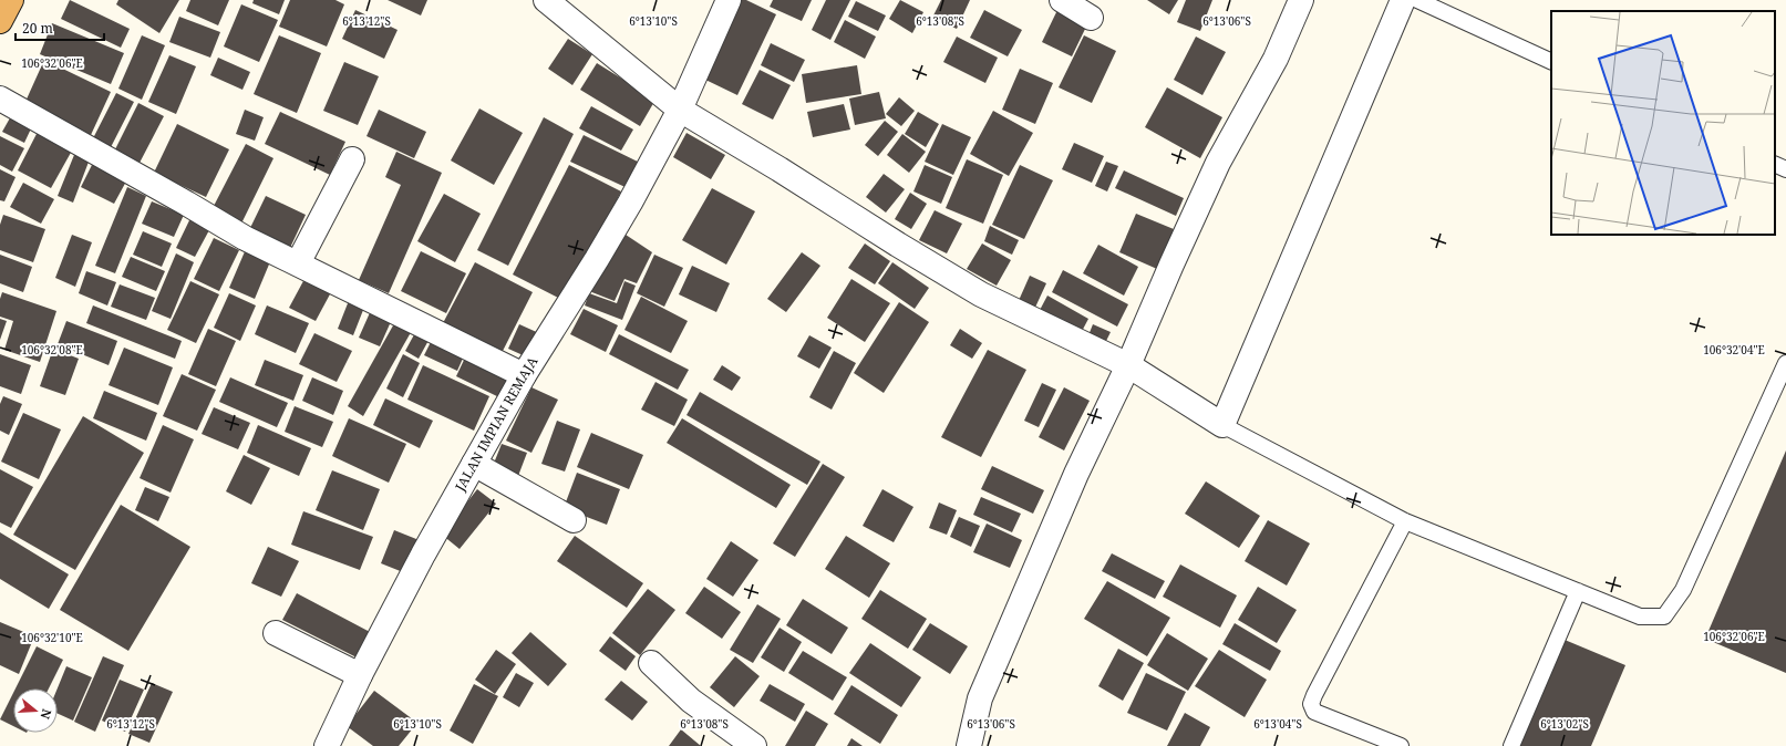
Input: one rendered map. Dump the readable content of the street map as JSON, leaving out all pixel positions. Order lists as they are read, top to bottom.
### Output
{
  "streets": {
    "street": ["JALAN IMPIAN REMAJA"]
  },
  "scale_bar": "20 m",
  "north": "right",
  "coordinates": [
    "6°13'12\"S",
    "6°13'10\"S",
    "6°13'08\"S",
    "6°13'06\"S",
    "106°32'06\"E",
    "106°32'04\"E",
    "106°32'08\"E",
    "106°32'10\"E",
    "6°13'04\"S",
    "6°13'02\"S"
  ]
}
